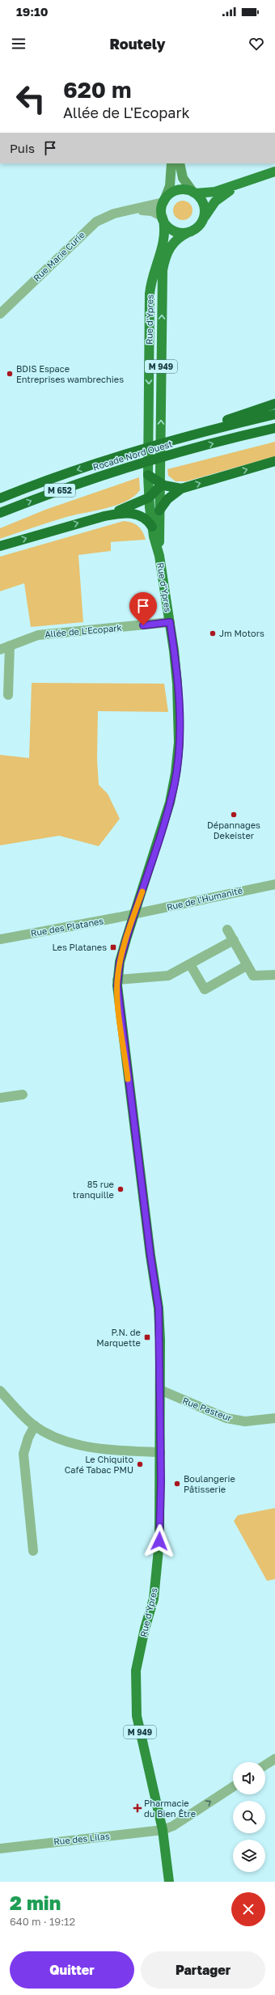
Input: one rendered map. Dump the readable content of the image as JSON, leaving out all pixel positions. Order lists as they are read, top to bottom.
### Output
{
  "streets": {
    "highway": ["Rocade Nord Ouest", "M 652"],
    "main road": ["Rue d'Ypres", "M 949"],
    "street": [
      "Rue Marie Curie",
      "Allée de L'Ecopark",
      "Rue de l'Humanité",
      "Rue des Platanes",
      "Rue Pasteur",
      "Rue des Lilas"
    ]
  },
  "crossings": [
    ["Rue Marie Curie", "Rue d'Ypres"],
    ["Rue d'Ypres", "Allée de L'Ecopark"],
    ["Rue d'Ypres", "Rue de l'Humanité"],
    ["Rue d'Ypres", "Rue des Platanes"],
    ["Rue d'Ypres", "Rue Pasteur"],
    ["Rue d'Ypres", "Rue des Lilas"],
    ["Rue de l'Humanité", "Rue des Platanes"]
  ],
  "places": {
    "other": [
      "BDIS Espace Entreprises wambrechies",
      "Jm Motors",
      "Dépannages Dekeister",
      "85 rue tranquille",
      "Le Chiquito Café Tabac PMU",
      "Boulangerie Pâtisserie"
    ],
    "transit": ["Les Platanes", "P.N. de Marquette"],
    "health": ["Pharmacie du Bien Être"]
  },
  "page": {
    "status": "19:10",
    "header": "Routely",
    "turn": ["620 m", "Allée de L'Ecopark"],
    "then": "Puis",
    "heading": ["2 min", "640 m · 19:12"],
    "buttons": ["Quitter", "Partager"]
  }
}
